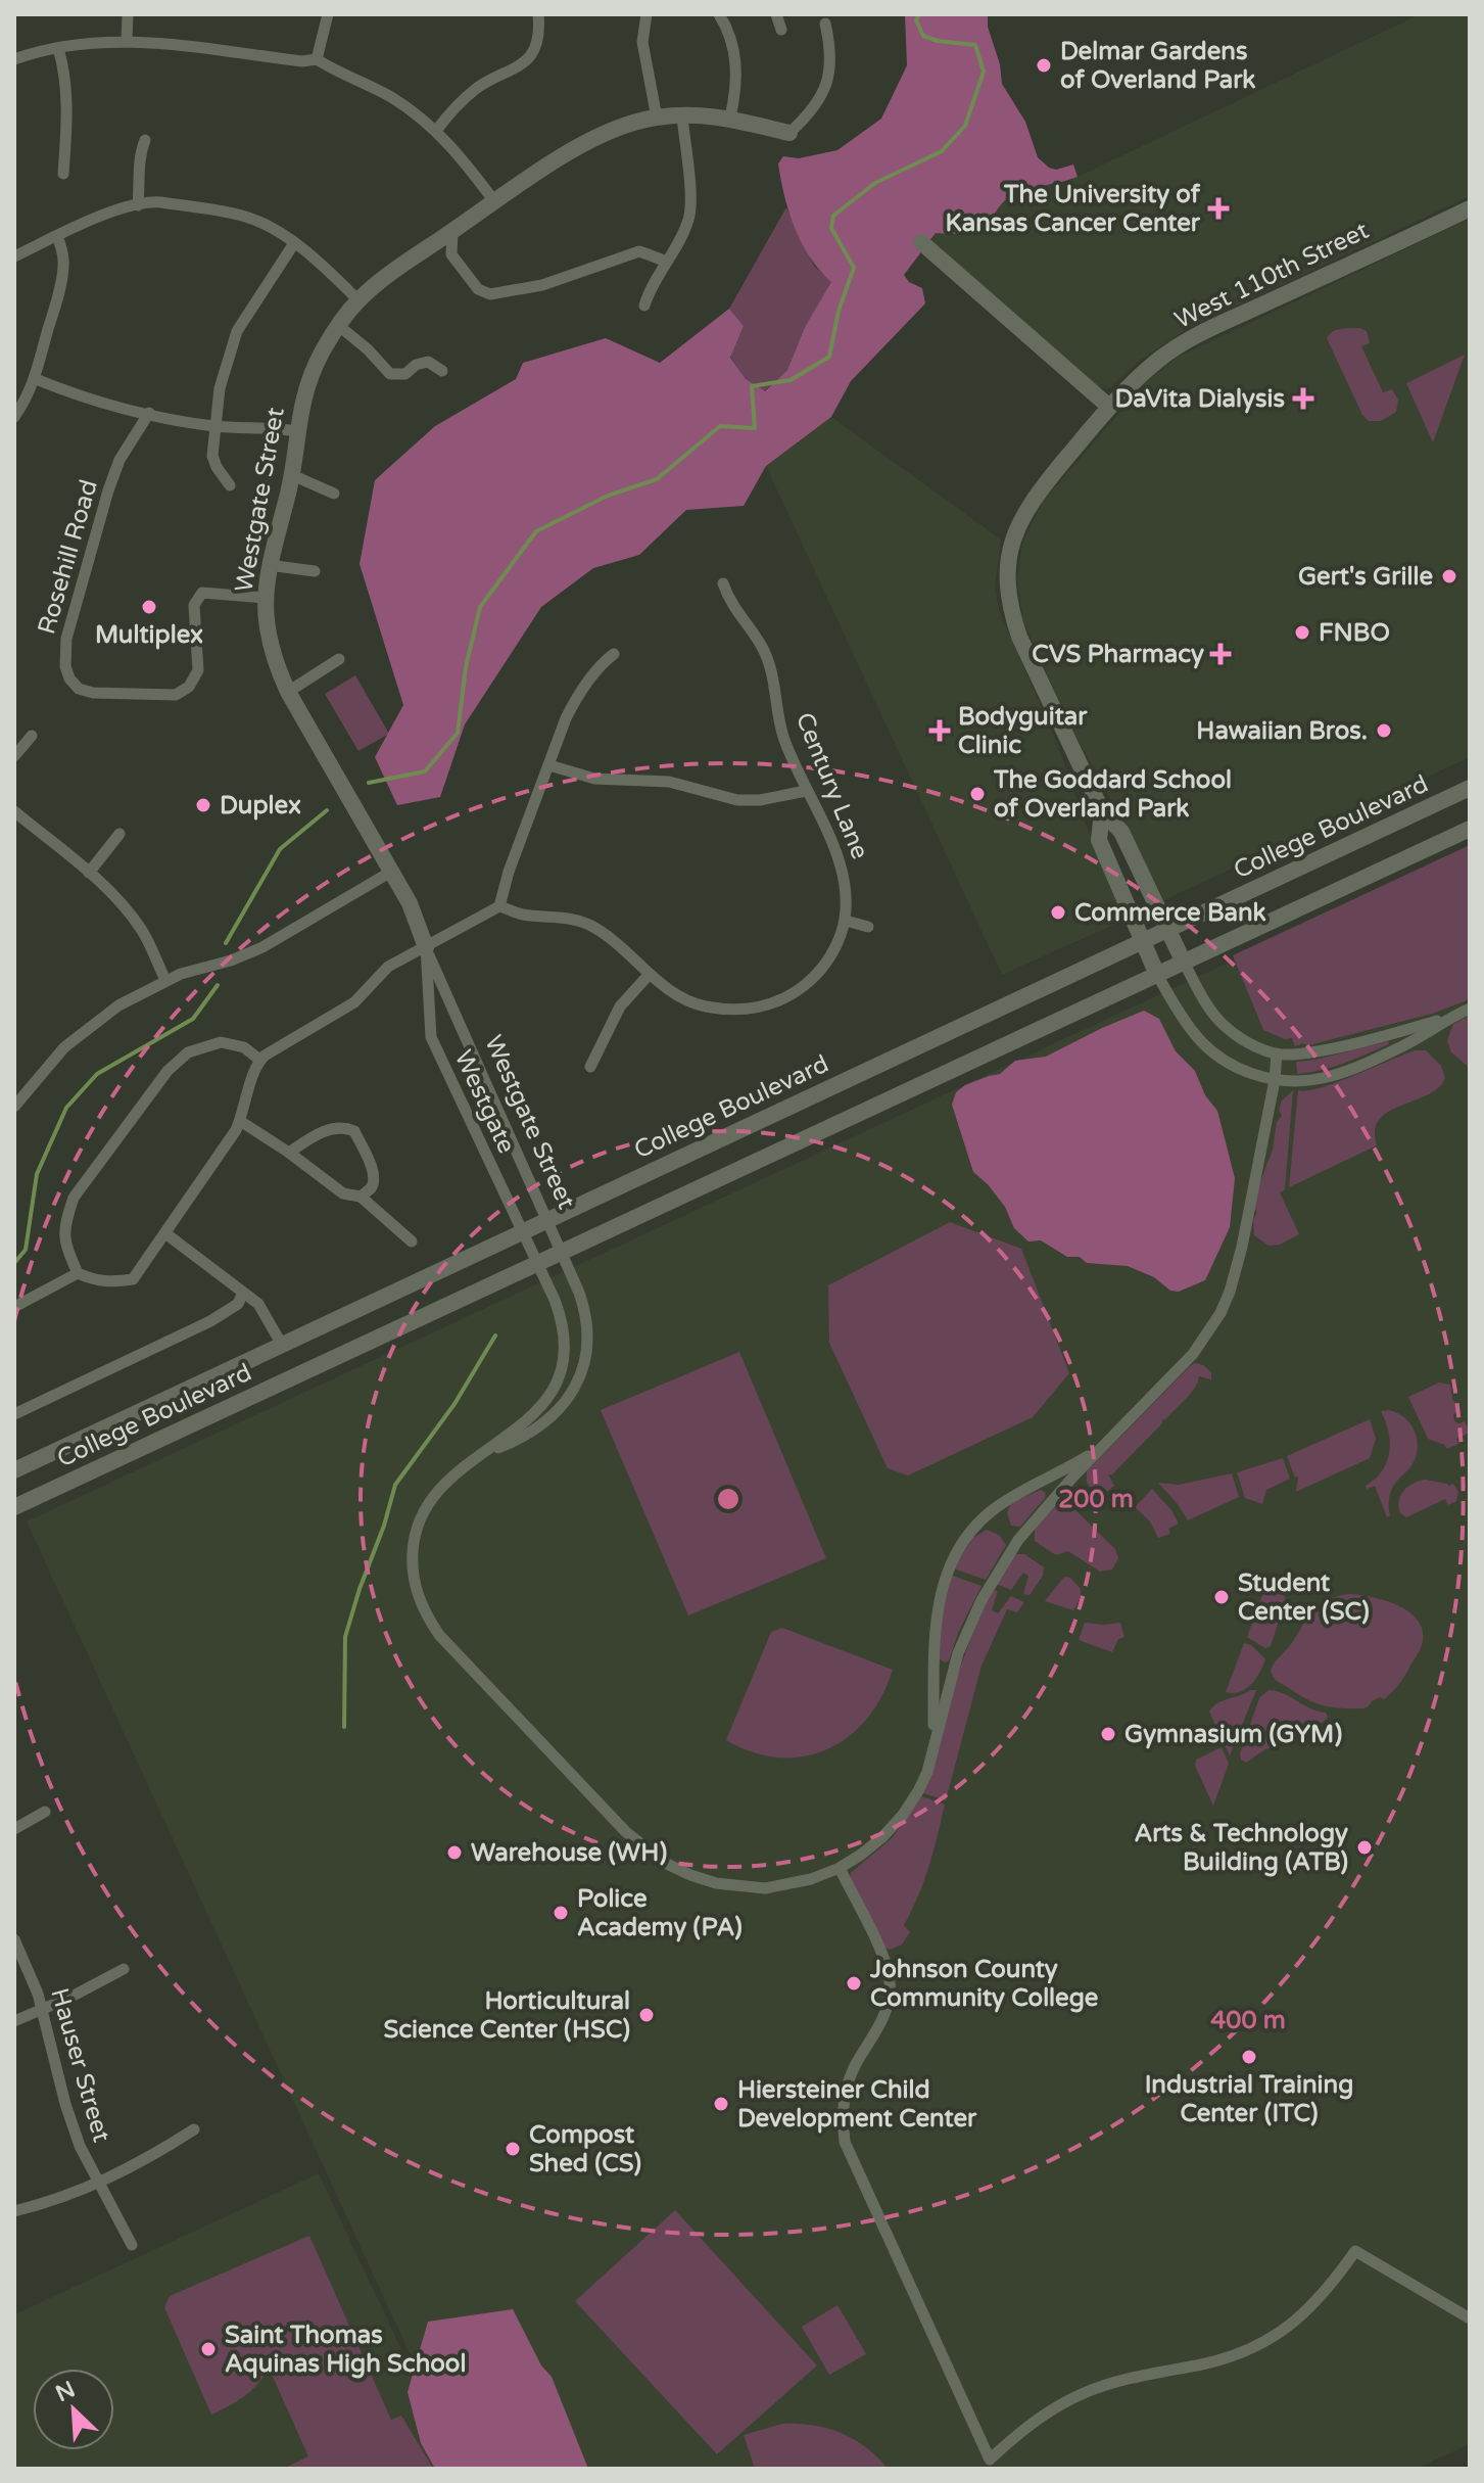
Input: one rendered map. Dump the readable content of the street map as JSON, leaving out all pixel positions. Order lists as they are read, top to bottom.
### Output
{
  "streets": {
    "main road": ["West 110th Street", "Westgate Street", "College Boulevard"],
    "street": [
      "Rosehill Road",
      "Century Lane",
      "Westgate",
      "Hauser Street"
    ]
  },
  "crossings": [
    ["Westgate Street", "Rosehill Road"],
    ["Westgate Street", "College Boulevard"],
    ["Westgate Street", "Westgate"],
    ["College Boulevard", "Westgate"]
  ],
  "places": {
    "other": [
      "Delmar Gardens of Overland Park",
      "Gert's Grille",
      "Multiplex",
      "FNBO",
      "Hawaiian Bros.",
      "The Goddard School of Overland Park",
      "Duplex",
      "Commerce Bank",
      "Student Center (SC)",
      "Gymnasium (GYM)",
      "Arts & Technology Building (ATB)",
      "Warehouse (WH)",
      "Police Academy (PA)",
      "Johnson County Community College",
      "Horticultural Science Center (HSC)",
      "Industrial Training Center (ITC)",
      "Hiersteiner Child Development Center",
      "Compost Shed (CS)",
      "Saint Thomas Aquinas High School"
    ],
    "health": [
      "The University of Kansas Cancer Center",
      "DaVita Dialysis",
      "CVS Pharmacy",
      "Bodyguitar Clinic"
    ]
  },
  "north": "top left",
  "rings": ["200 m", "400 m"]
}
